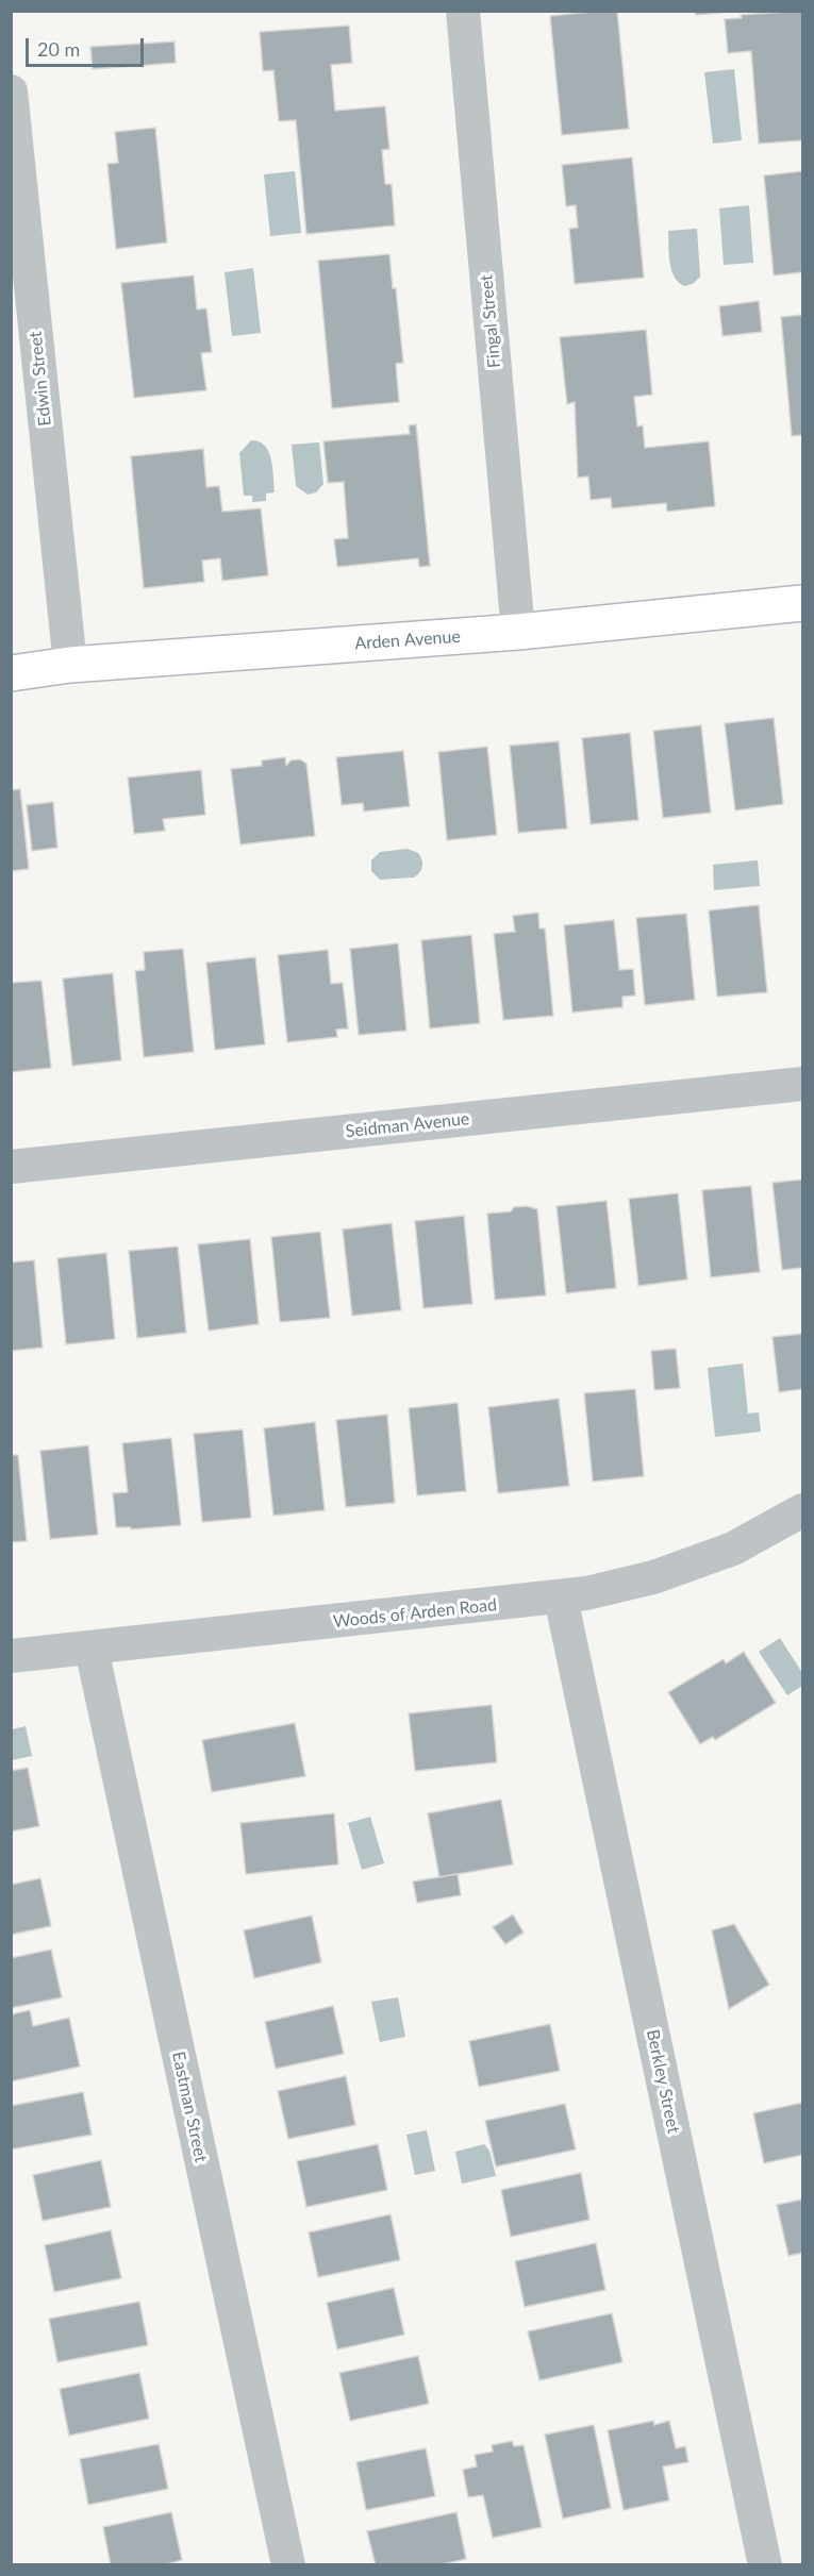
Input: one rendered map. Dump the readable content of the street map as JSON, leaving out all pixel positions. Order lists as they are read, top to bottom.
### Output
{
  "streets": {
    "street": [
      "Fingal Street",
      "Edwin Street",
      "Arden Avenue",
      "Seidman Avenue",
      "Woods of Arden Road",
      "Berkley Street",
      "Eastman Street"
    ]
  },
  "crossings": [
    ["Fingal Street", "Arden Avenue"],
    ["Edwin Street", "Arden Avenue"],
    ["Woods of Arden Road", "Berkley Street"],
    ["Woods of Arden Road", "Eastman Street"]
  ],
  "scale_bar": "20 m"
}
